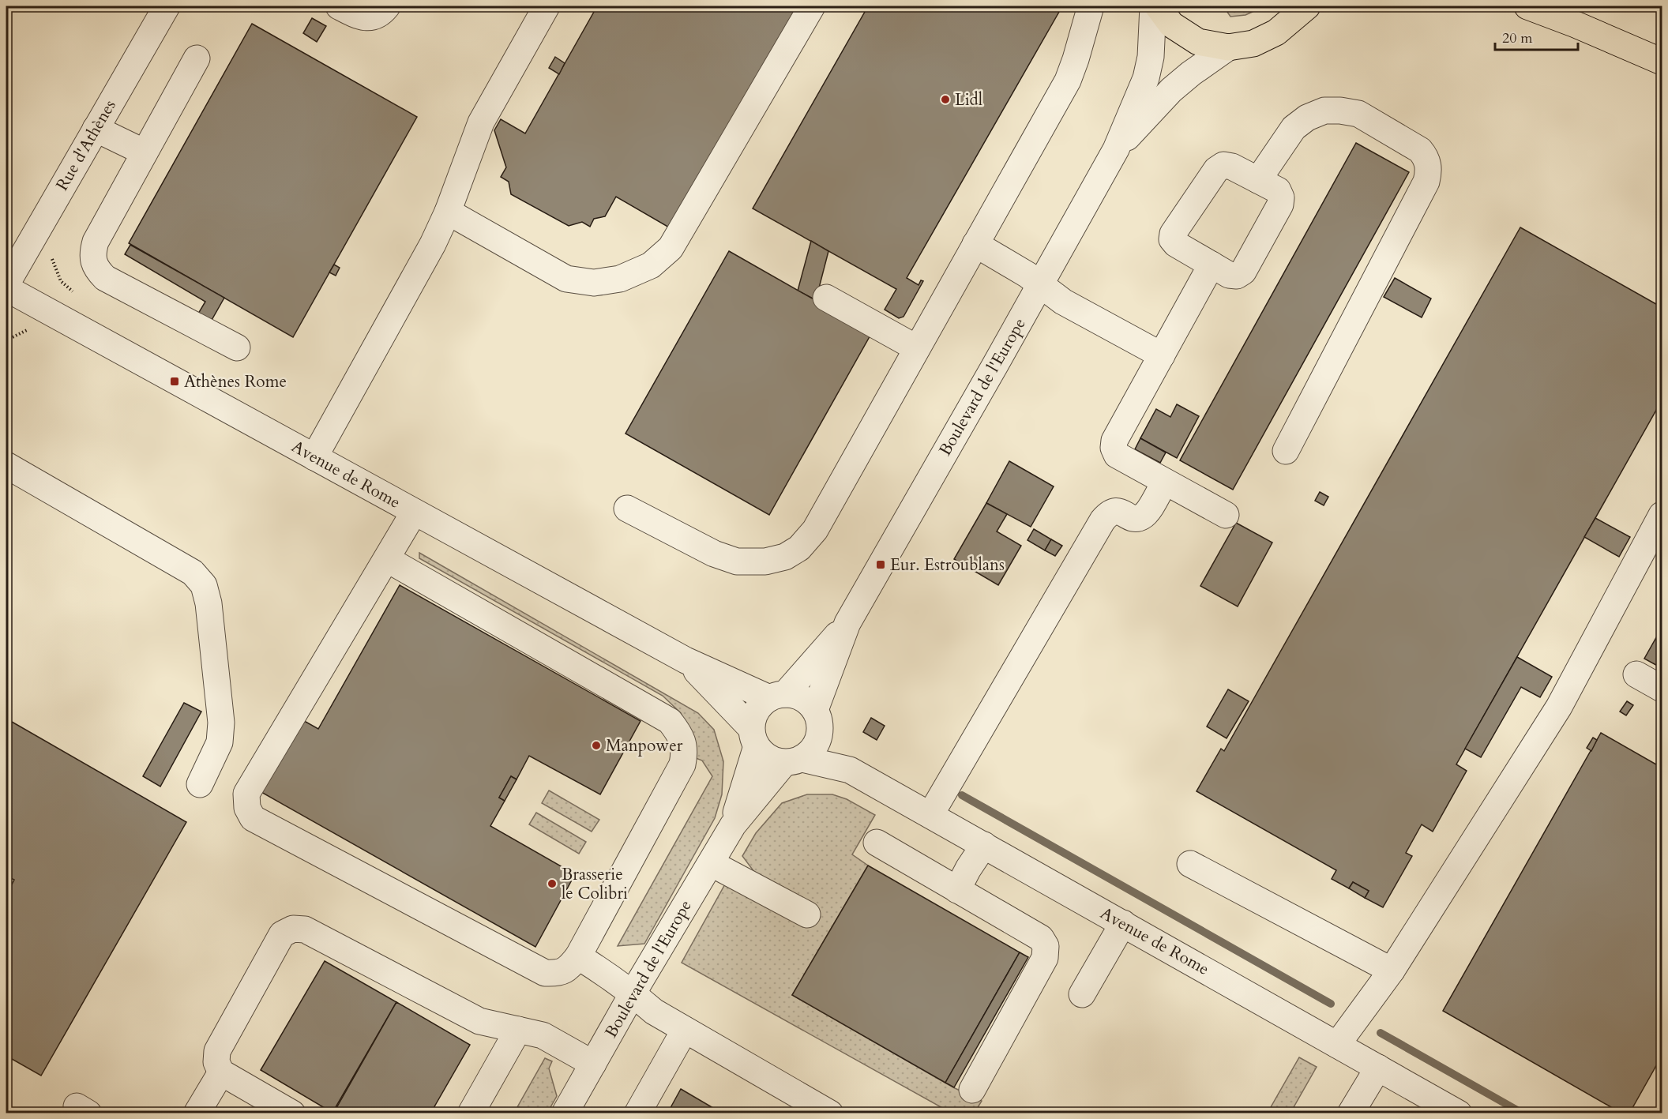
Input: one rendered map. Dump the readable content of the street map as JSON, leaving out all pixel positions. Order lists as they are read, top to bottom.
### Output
{
  "streets": {
    "street": ["Rue d'Athènes", "Boulevard de l'Europe", "Avenue de Rome"]
  },
  "crossings": [
    ["Boulevard de l'Europe", "Avenue de Rome"]
  ],
  "places": {
    "other": ["Lidl", "Manpower", "Brasserie le Colibri"],
    "transit": ["Athènes Rome", "Eur. Estroublans"]
  },
  "scale_bar": "20 m"
}
